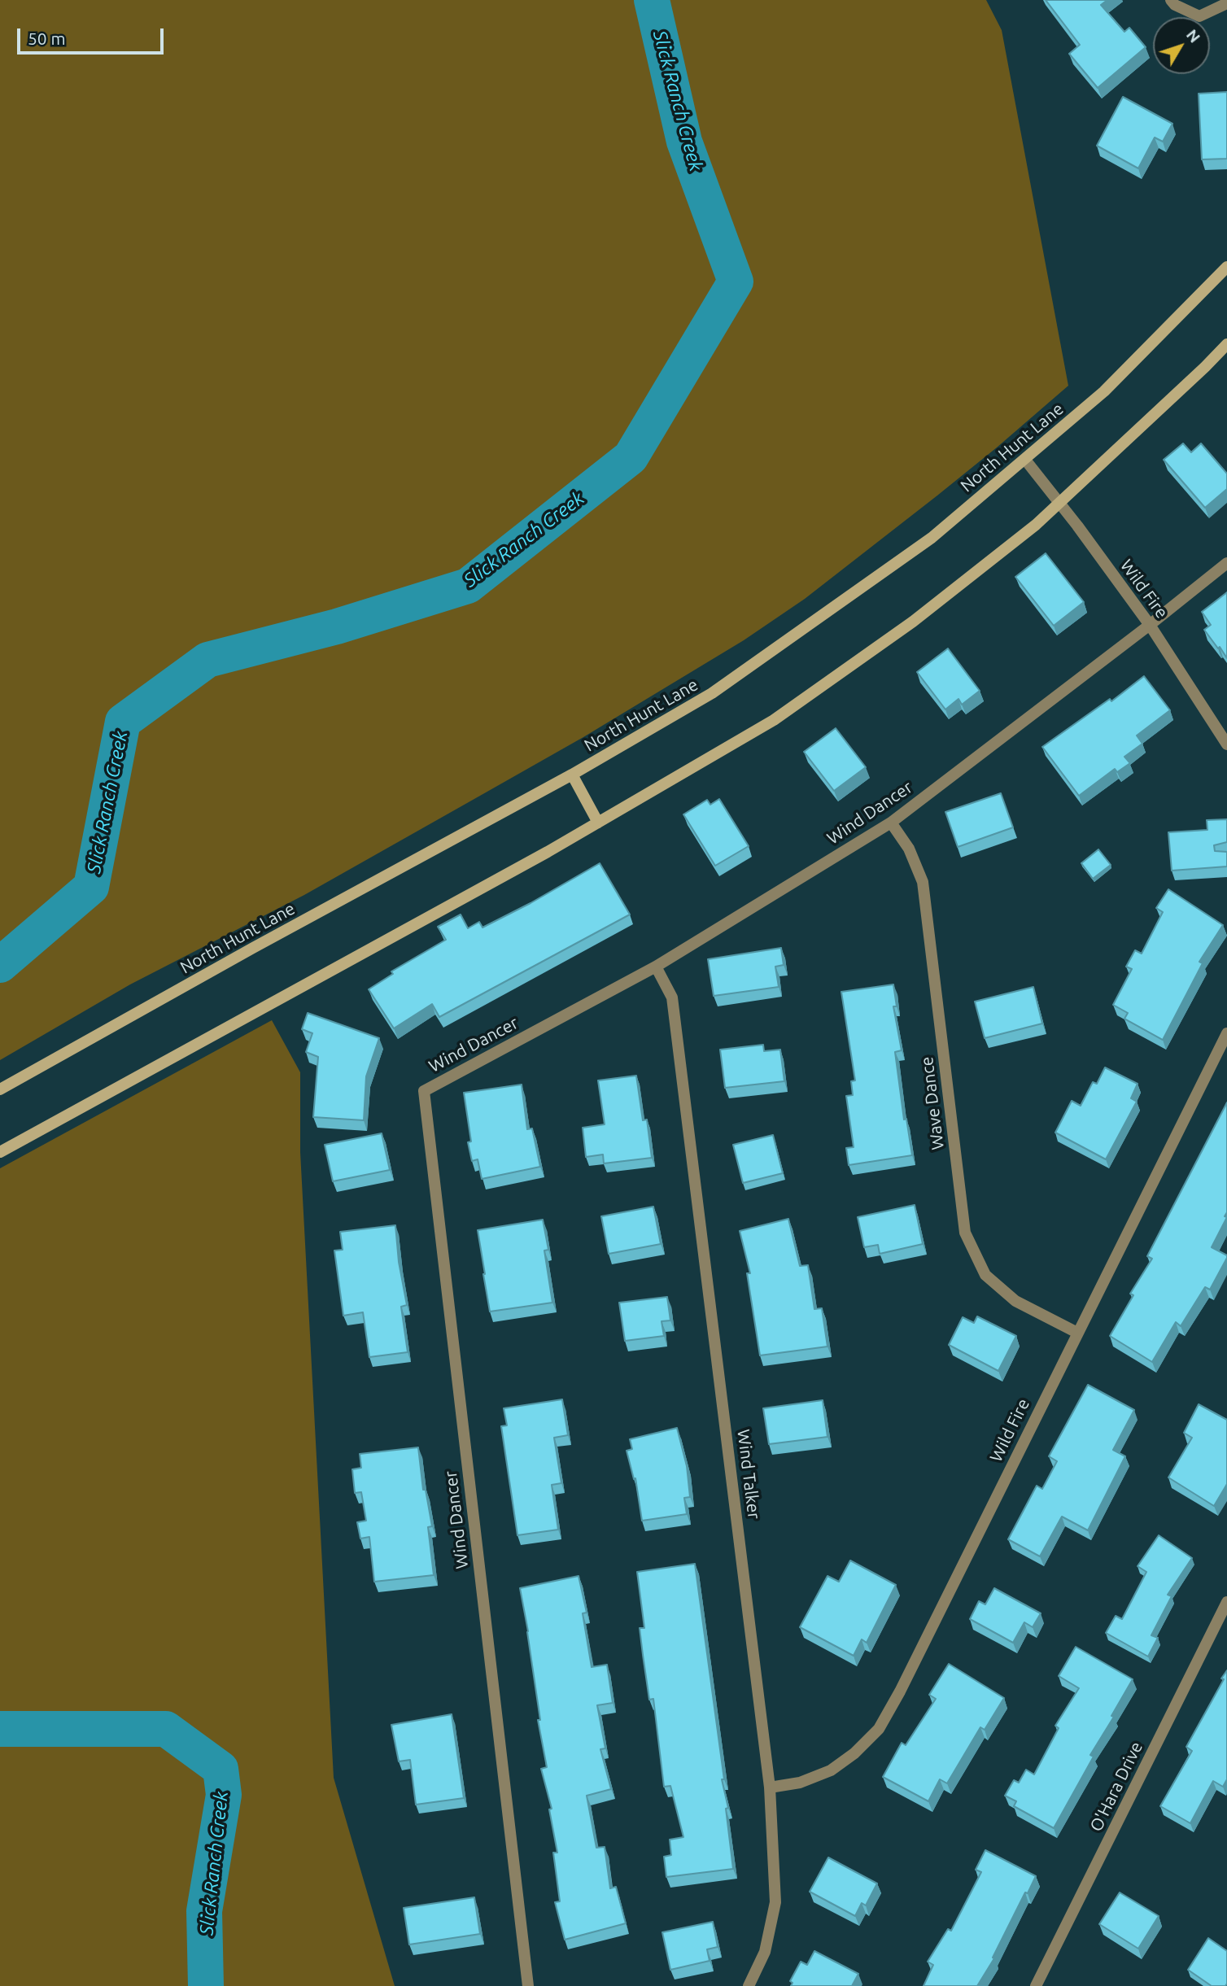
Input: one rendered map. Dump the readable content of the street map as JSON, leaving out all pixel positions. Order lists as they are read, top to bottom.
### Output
{
  "streets": {
    "main road": ["North Hunt Lane"],
    "street": [
      "Wild Fire",
      "Wind Dancer",
      "Wave Dance",
      "Wind Talker",
      "O'Hara Drive"
    ]
  },
  "crossings": [
    ["North Hunt Lane", "Wild Fire"],
    ["Wild Fire", "Wind Dancer"],
    ["Wild Fire", "Wave Dance"],
    ["Wild Fire", "Wind Talker"],
    ["Wind Dancer", "Wave Dance"],
    ["Wind Dancer", "Wind Talker"]
  ],
  "water": ["Slick Ranch Creek"],
  "scale_bar": "50 m",
  "north": "top right"
}
